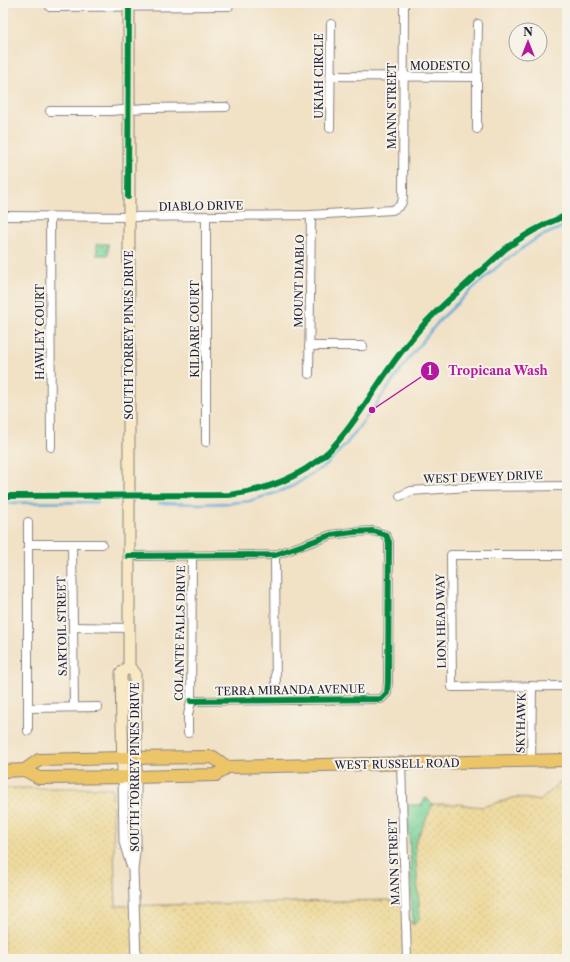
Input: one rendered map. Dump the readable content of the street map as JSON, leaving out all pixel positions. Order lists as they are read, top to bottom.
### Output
{
  "streets": {
    "main road": ["SOUTH TORREY PINES DRIVE", "WEST RUSSELL ROAD"],
    "street": [
      "MODESTO",
      "UKIAH CIRCLE",
      "MANN STREET",
      "DIABLO DRIVE",
      "MOUNT DIABLO",
      "KILDARE COURT",
      "HAWLEY COURT",
      "WEST DEWEY DRIVE",
      "LION HEAD WAY",
      "SARTOIL STREET",
      "COLANTE FALLS DRIVE",
      "TERRA MIRANDA AVENUE",
      "SKYHAWK"
    ]
  },
  "crossings": [
    ["MODESTO", "UKIAH CIRCLE"],
    ["MODESTO", "MANN STREET"],
    ["MANN STREET", "DIABLO DRIVE"],
    ["MANN STREET", "WEST RUSSELL ROAD"],
    ["DIABLO DRIVE", "MOUNT DIABLO"],
    ["DIABLO DRIVE", "KILDARE COURT"],
    ["DIABLO DRIVE", "HAWLEY COURT"],
    ["DIABLO DRIVE", "SOUTH TORREY PINES DRIVE"],
    ["SOUTH TORREY PINES DRIVE", "WEST RUSSELL ROAD"],
    ["LION HEAD WAY", "SKYHAWK"],
    ["COLANTE FALLS DRIVE", "TERRA MIRANDA AVENUE"],
    ["SKYHAWK", "WEST RUSSELL ROAD"]
  ],
  "places": ["Tropicana Wash"],
  "north": "top"
}
